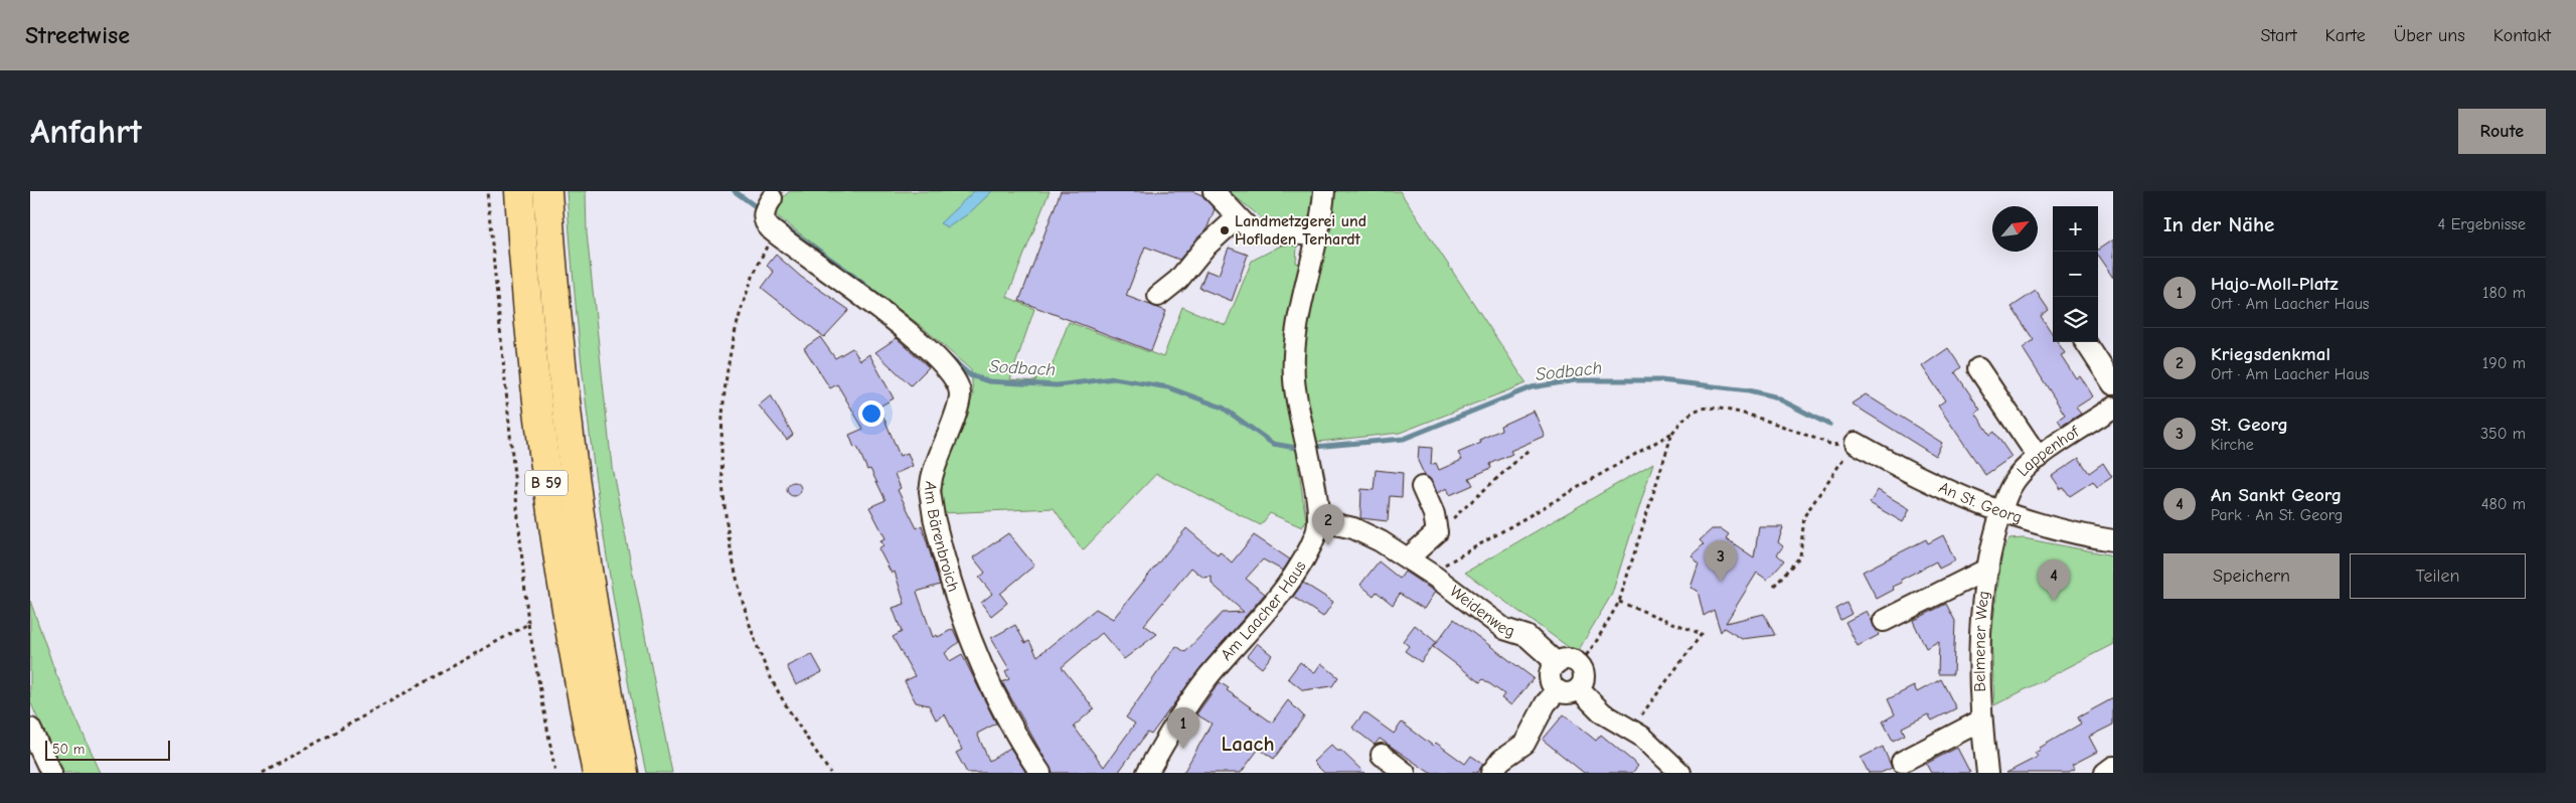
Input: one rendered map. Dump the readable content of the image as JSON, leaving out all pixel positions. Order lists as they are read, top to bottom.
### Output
{
  "streets": {
    "highway": ["B 59"],
    "street": [
      "Lappenhof",
      "An St. Georg",
      "Am Bärenbroich",
      "Weidenweg",
      "Am Laacher Haus",
      "Belmener Weg"
    ]
  },
  "crossings": [
    ["Lappenhof", "An St. Georg"],
    ["Lappenhof", "Belmener Weg"],
    ["An St. Georg", "Belmener Weg"],
    ["Weidenweg", "Am Laacher Haus"]
  ],
  "districts": ["Laach"],
  "water": ["Sodbach"],
  "places": ["Landmetzgerei und Hofladen Terhardt"],
  "scale_bar": "50 m",
  "north": "top right",
  "page": {
    "header": "Streetwise",
    "nav": [
      "Start",
      "Karte",
      "Über uns",
      "Kontakt"
    ],
    "buttons": [
      "Route",
      ["Speichern", "Teilen"]
    ],
    "title": "Anfahrt",
    "heading": ["In der Nähe", "4 Ergebnisse"],
    "map_buttons": ["+", "−"],
    "list": [
      {
        "mark": "1",
        "name": "Hajo-Moll-Platz",
        "note": "Ort · Am Laacher Haus",
        "value": "180 m"
      },
      {
        "mark": "2",
        "name": "Kriegsdenkmal",
        "note": "Ort · Am Laacher Haus",
        "value": "190 m"
      },
      {
        "mark": "3",
        "name": "St. Georg",
        "note": "Kirche",
        "value": "350 m"
      },
      {
        "mark": "4",
        "name": "An Sankt Georg",
        "note": "Park · An St. Georg",
        "value": "480 m"
      }
    ],
    "pins": [
      "2",
      "3",
      "4",
      "1"
    ],
    "scale": "50 m"
  }
}
